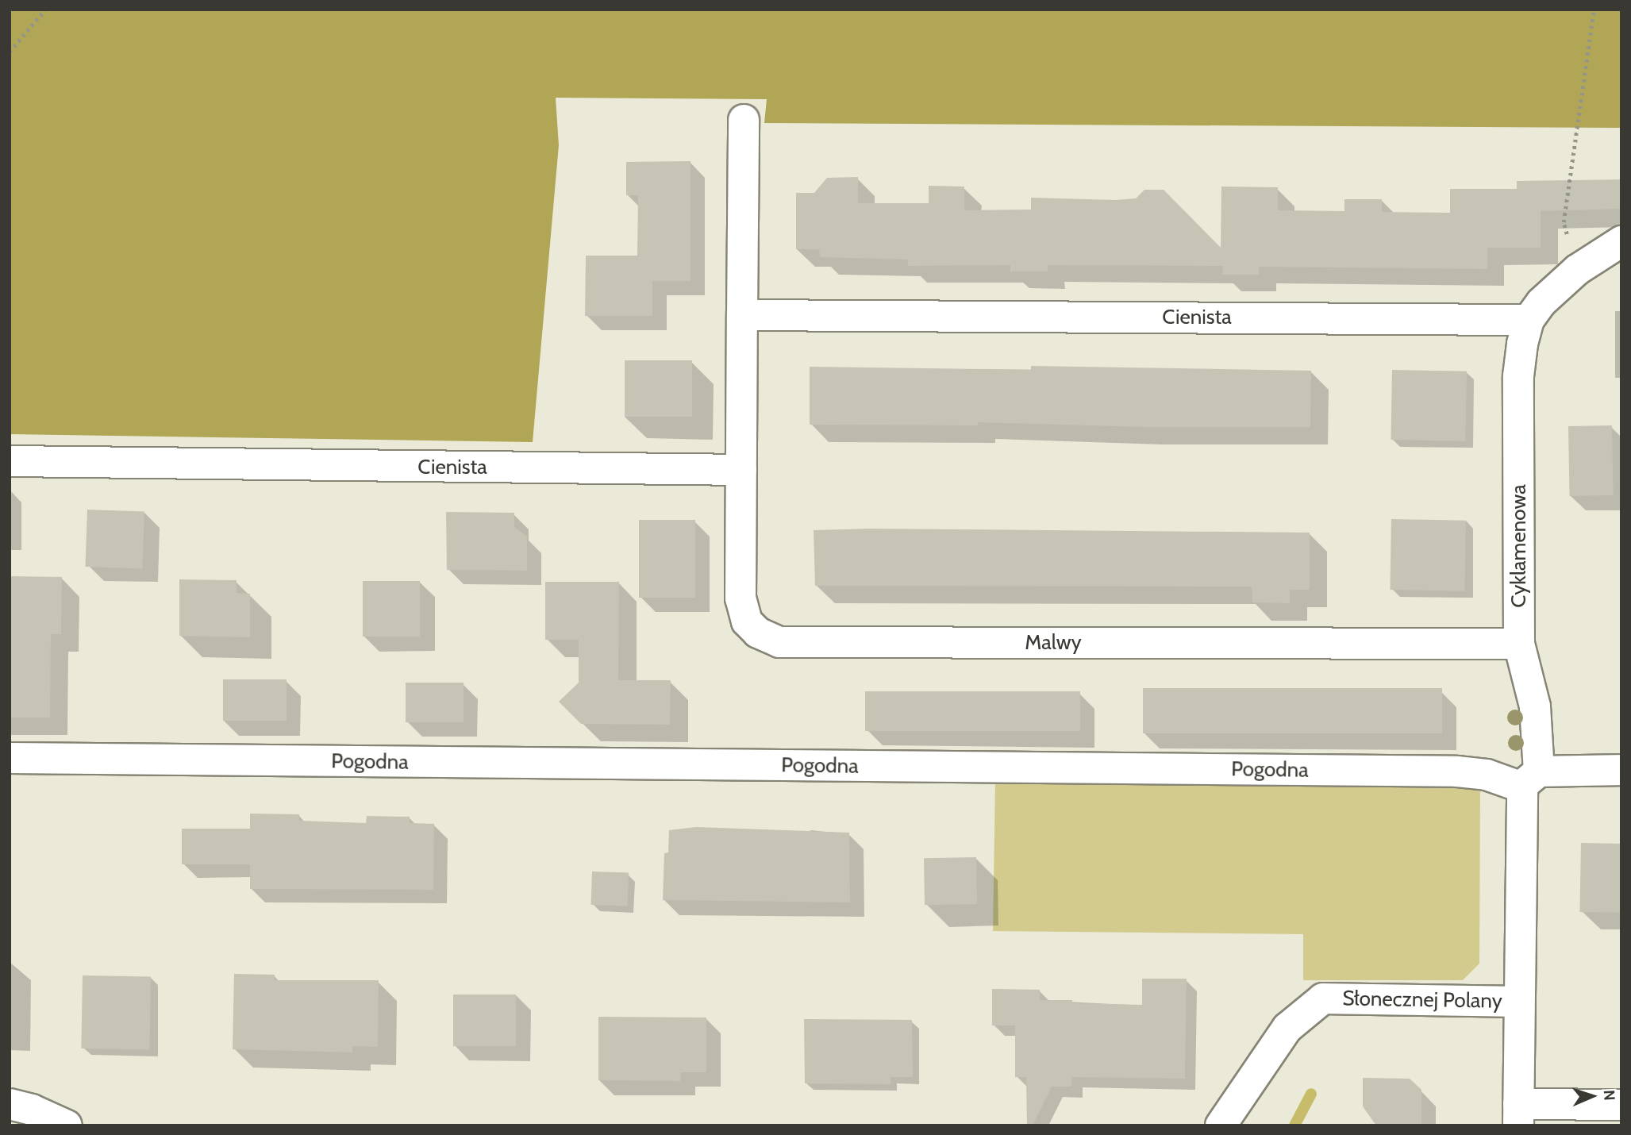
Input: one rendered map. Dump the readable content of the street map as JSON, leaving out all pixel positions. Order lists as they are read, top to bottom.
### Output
{
  "streets": {
    "street": [
      "Cienista",
      "Cyklamenowa",
      "Malwy",
      "Pogodna",
      "Słonecznej Polany"
    ]
  },
  "crossings": [
    ["Cienista", "Cyklamenowa"],
    ["Cienista", "Malwy"],
    ["Cyklamenowa", "Malwy"],
    ["Cyklamenowa", "Pogodna"],
    ["Cyklamenowa", "Słonecznej Polany"]
  ],
  "north": "right"
}
